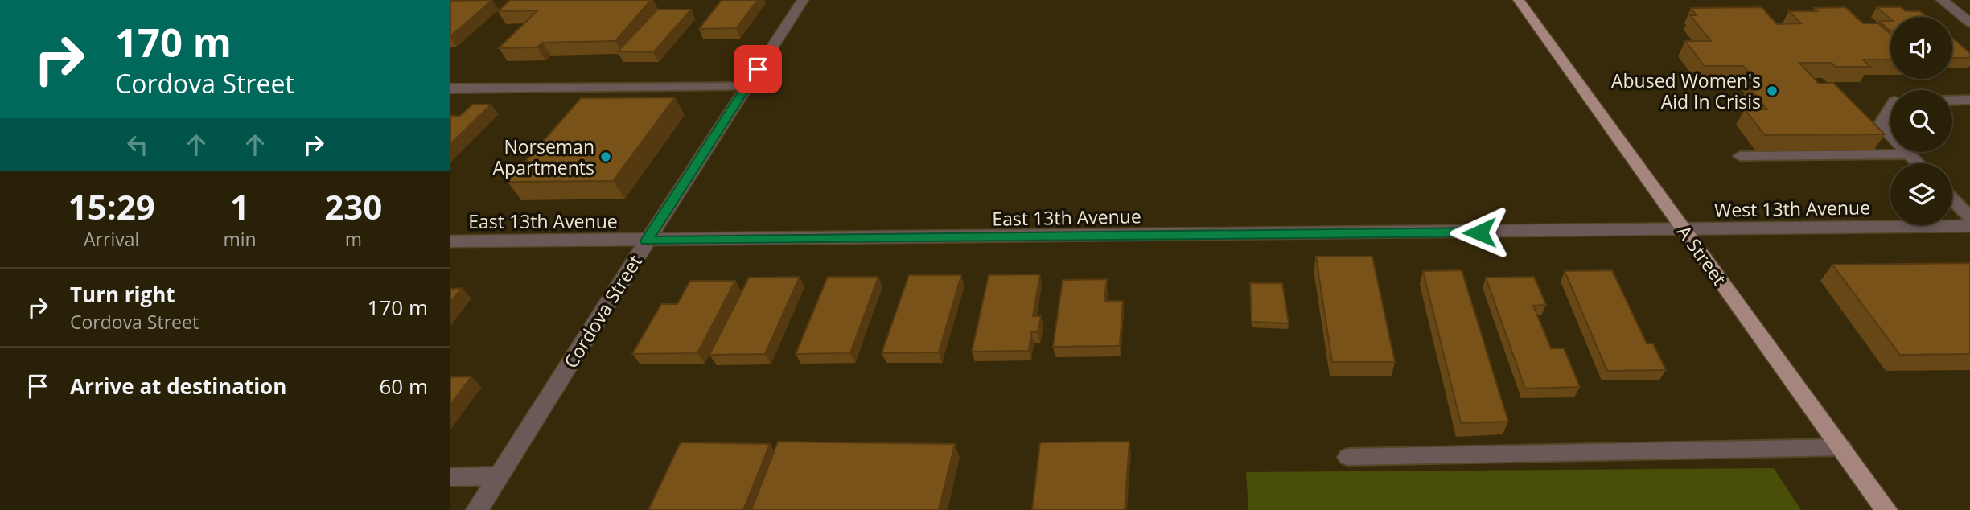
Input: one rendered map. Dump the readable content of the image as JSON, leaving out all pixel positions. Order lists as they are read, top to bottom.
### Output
{
  "streets": {
    "main road": ["A Street"],
    "street": ["West 13th Avenue", "East 13th Avenue", "Cordova Street"]
  },
  "crossings": [
    ["West 13th Avenue", "East 13th Avenue"],
    ["West 13th Avenue", "A Street"],
    ["East 13th Avenue", "A Street"],
    ["East 13th Avenue", "Cordova Street"]
  ],
  "places": ["Abused Women's Aid In Crisis", "Norseman Apartments"],
  "page": {
    "turn": ["170 m", "Cordova Street"],
    "eta": [
      "15:29",
      "Arrival",
      "1",
      "min",
      "230",
      "m"
    ],
    "list": [
      {
        "name": "Turn right",
        "note": "Cordova Street",
        "value": "170 m"
      },
      {
        "name": "Arrive at destination",
        "value": "60 m"
      }
    ]
  }
}
